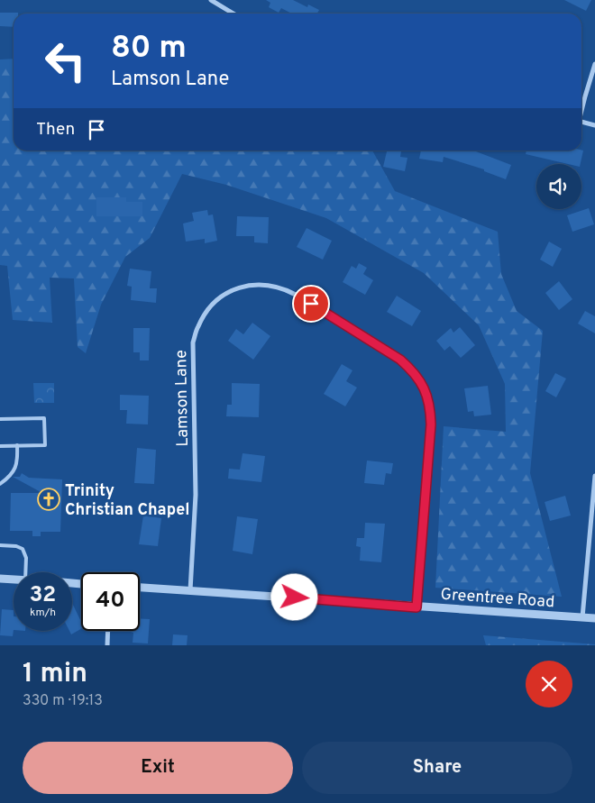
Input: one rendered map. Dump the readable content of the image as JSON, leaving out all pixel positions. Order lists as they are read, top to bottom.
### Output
{
  "streets": {
    "street": ["Lamson Lane", "Greentree Road"]
  },
  "crossings": [
    ["Lamson Lane", "Greentree Road"]
  ],
  "places": {
    "church": ["Trinity Christian Chapel"]
  },
  "page": {
    "turn": ["80 m", "Lamson Lane"],
    "then": "Then",
    "speed": "32 km/h",
    "limit": "40",
    "heading": ["1 min", "330 m · 19:13"],
    "buttons": ["Exit", "Share"]
  }
}
